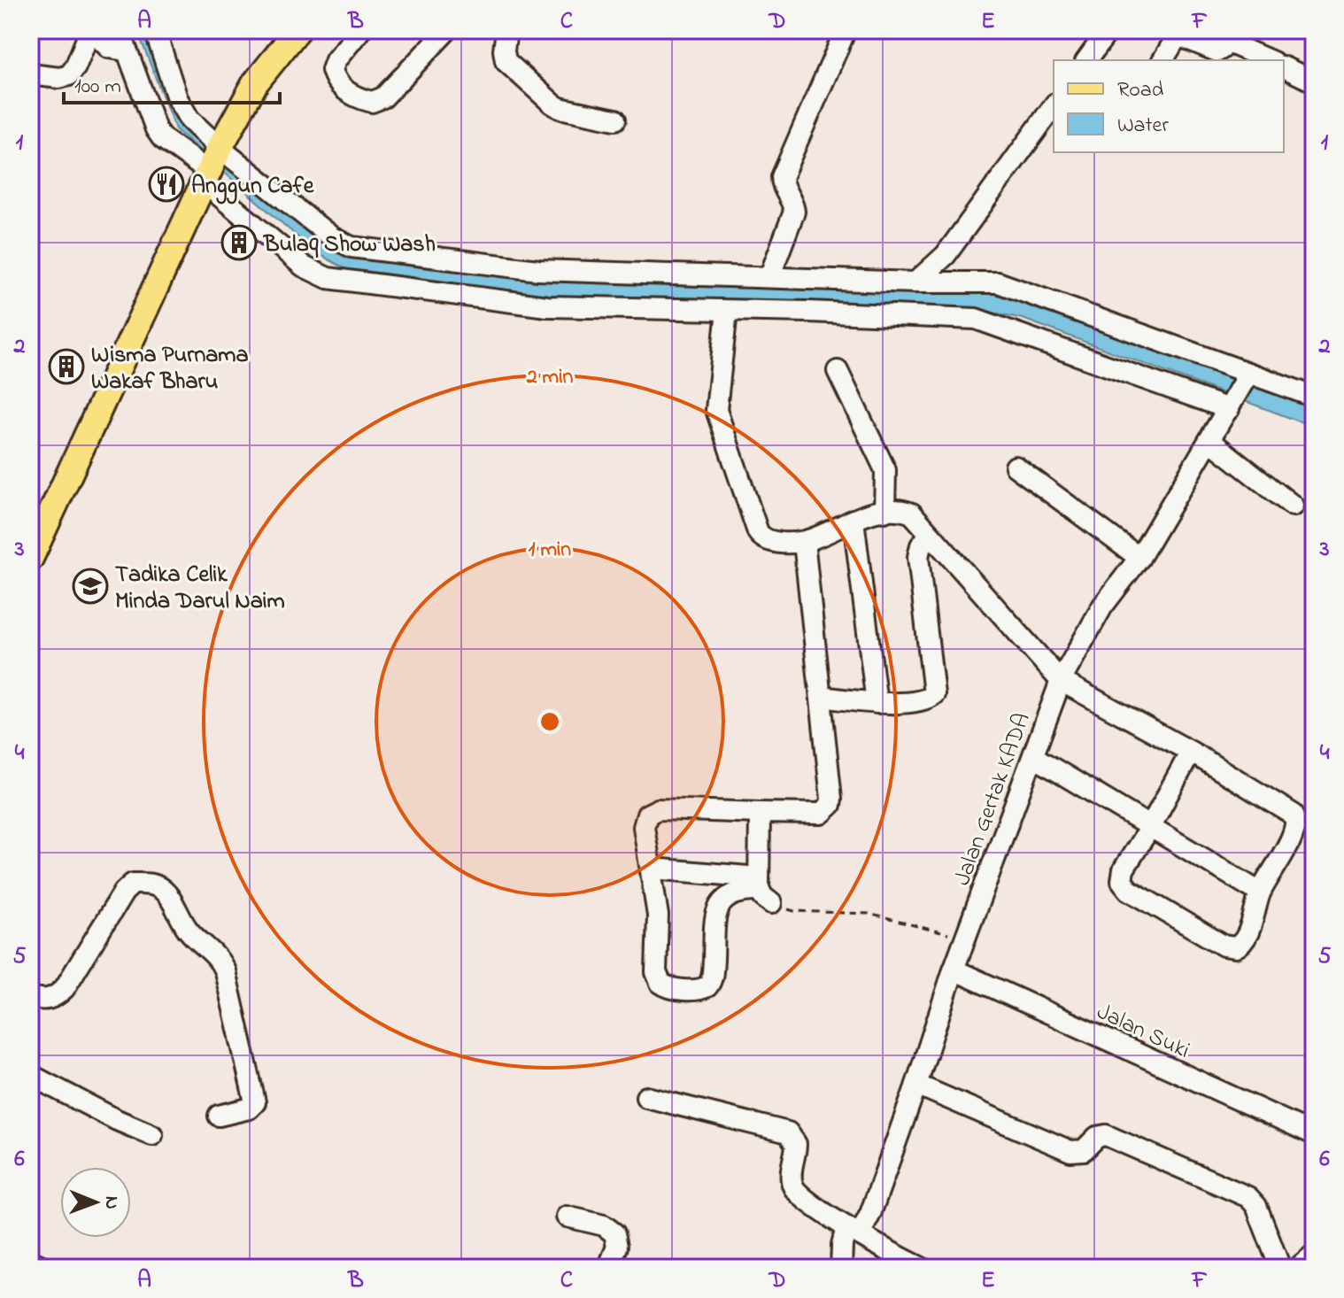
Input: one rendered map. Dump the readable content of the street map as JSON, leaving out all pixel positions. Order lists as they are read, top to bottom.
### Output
{
  "streets": {
    "street": ["Jalan Gertak KADA", "Jalan Suki"]
  },
  "crossings": [
    ["Jalan Gertak KADA", "Jalan Suki"]
  ],
  "places": {
    "restaurant": ["Anggun Cafe"],
    "building": ["Bulaq Show Wash", "Wisma Purnama Wakaf Bharu"],
    "school or university": ["Tadika Celik Minda Darul Naim"]
  },
  "legend": ["Road", "Water"],
  "scale_bar": "100 m",
  "north": "right",
  "grid": {
    "columns": [
      "A",
      "B",
      "C",
      "D",
      "E",
      "F"
    ],
    "rows": [
      "1",
      "2",
      "3",
      "4",
      "5",
      "6"
    ]
  },
  "rings": ["2 min", "1 min"]
}
